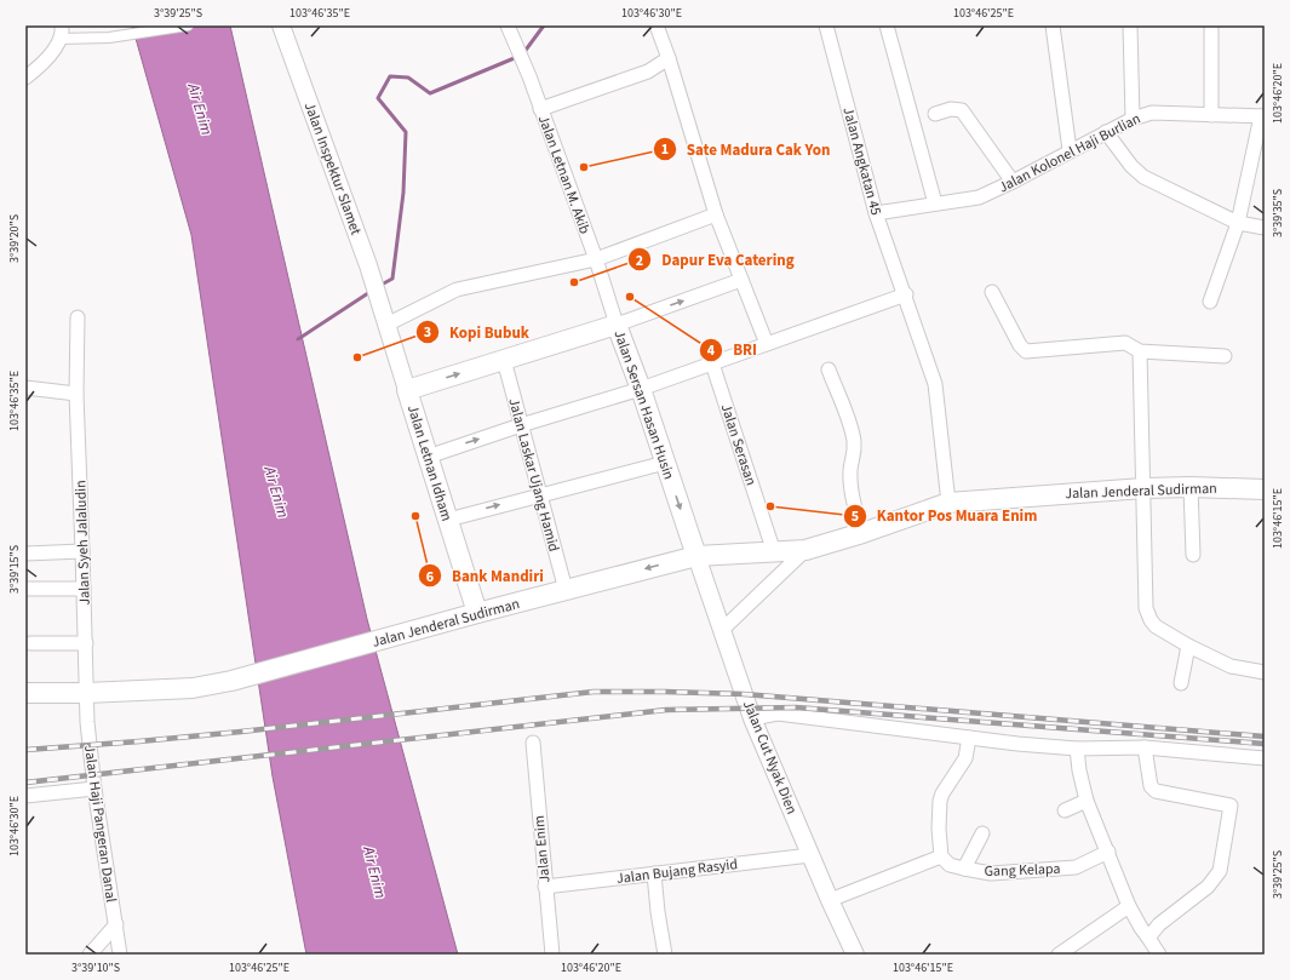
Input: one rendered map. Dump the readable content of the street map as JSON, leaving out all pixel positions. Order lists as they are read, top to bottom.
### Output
{
  "streets": {
    "main road": ["Jalan Sersan Hasan Husin", "Jalan Letnan Idham", "Jalan Jenderal Sudirman"],
    "street": [
      "Jalan Kolonel Haji Burlian",
      "Jalan Angkatan 45",
      "Jalan Inspektur Slamet",
      "Jalan Letnan M. Akib",
      "Jalan Serasan",
      "Jalan Laskar Ujang Hamid",
      "Jalan Syeh Jalaludin",
      "Jalan Cut Nyak Dien",
      "Jalan Haji Pangeran Danal",
      "Jalan Enim",
      "Gang Kelapa",
      "Jalan Bujang Rasyid"
    ]
  },
  "crossings": [
    ["Jalan Kolonel Haji Burlian", "Jalan Angkatan 45"],
    ["Jalan Angkatan 45", "Jalan Jenderal Sudirman"],
    ["Jalan Inspektur Slamet", "Jalan Letnan Idham"],
    ["Jalan Letnan M. Akib", "Jalan Sersan Hasan Husin"],
    ["Jalan Sersan Hasan Husin", "Jalan Letnan Idham"],
    ["Jalan Sersan Hasan Husin", "Jalan Laskar Ujang Hamid"],
    ["Jalan Sersan Hasan Husin", "Jalan Jenderal Sudirman"],
    ["Jalan Sersan Hasan Husin", "Jalan Cut Nyak Dien"],
    ["Jalan Serasan", "Jalan Jenderal Sudirman"],
    ["Jalan Letnan Idham", "Jalan Jenderal Sudirman"],
    ["Jalan Laskar Ujang Hamid", "Jalan Jenderal Sudirman"],
    ["Jalan Jenderal Sudirman", "Jalan Syeh Jalaludin"],
    ["Jalan Jenderal Sudirman", "Jalan Cut Nyak Dien"],
    ["Jalan Jenderal Sudirman", "Jalan Haji Pangeran Danal"],
    ["Jalan Syeh Jalaludin", "Jalan Haji Pangeran Danal"],
    ["Jalan Cut Nyak Dien", "Jalan Bujang Rasyid"],
    ["Jalan Enim", "Jalan Bujang Rasyid"]
  ],
  "water": ["Air Enim"],
  "places": [
    "Sate Madura Cak Yon",
    "Dapur Eva Catering",
    "BRI",
    "Kopi Bubuk",
    "Kantor Pos Muara Enim",
    "Bank Mandiri"
  ],
  "coordinates": [
    "3°39'25\"S",
    "103°46'35\"E",
    "103°46'30\"E",
    "103°46'25\"E",
    "103°46'20\"E",
    "3°39'35\"S",
    "3°39'20\"S",
    "103°46'15\"E",
    "3°39'15\"S",
    "3°39'10\"S"
  ]
}
